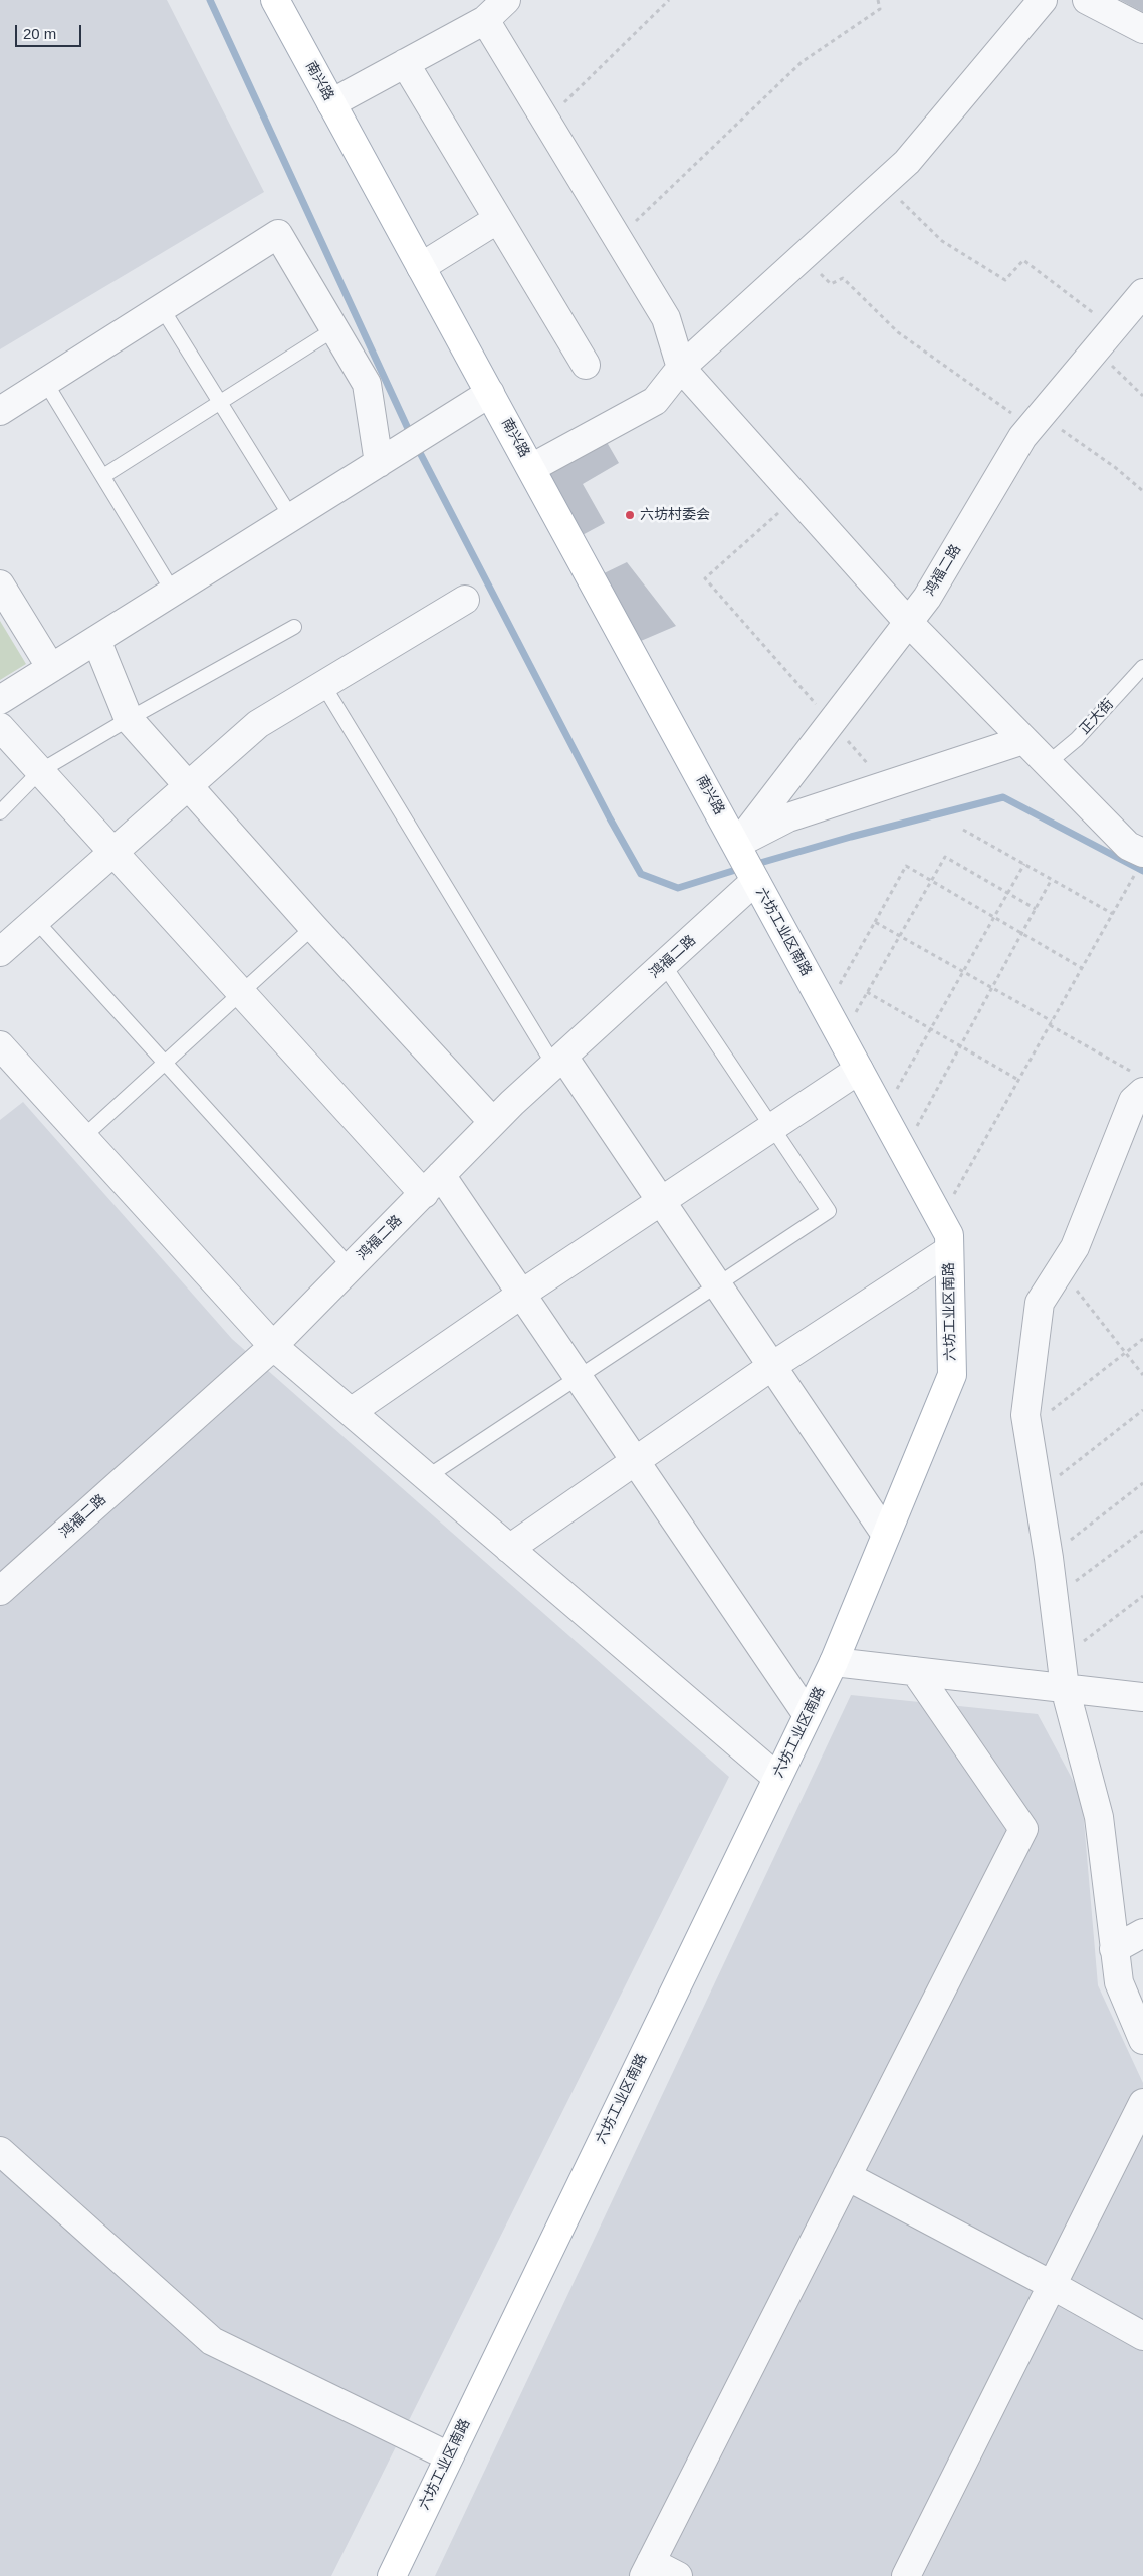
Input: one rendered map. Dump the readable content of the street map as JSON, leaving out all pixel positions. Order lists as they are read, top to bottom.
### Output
{
  "streets": {
    "main road": ["南兴路", "六坊工业区南路"],
    "street": ["鸿福二路"],
    "lane": ["正大街"]
  },
  "crossings": [
    ["南兴路", "鸿福二路"],
    ["南兴路", "六坊工业区南路"],
    ["鸿福二路", "六坊工业区南路"]
  ],
  "places": ["六坊村委会"],
  "scale_bar": "20 m"
}
